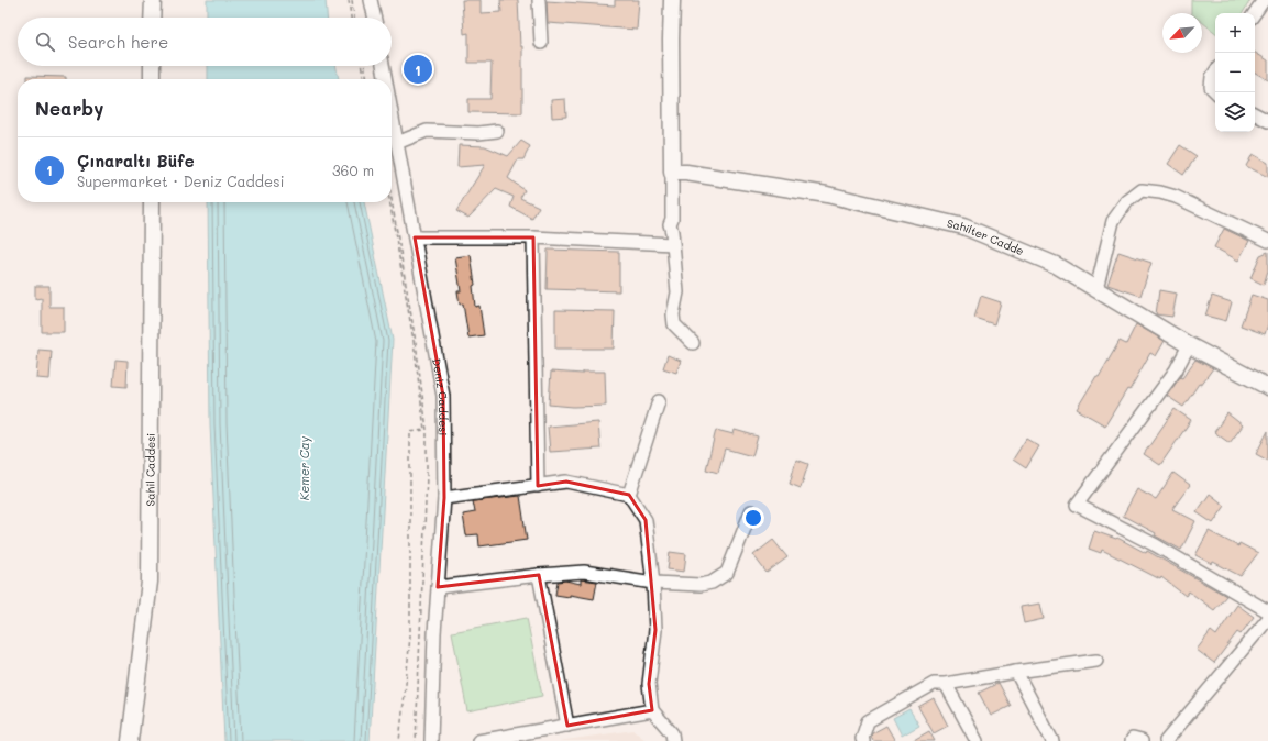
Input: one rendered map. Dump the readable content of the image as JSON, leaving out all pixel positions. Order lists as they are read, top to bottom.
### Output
{
  "streets": {
    "street": ["Sahilter Cadde", "Deniz Caddesi", "Sahil Caddesi"]
  },
  "water": ["Kemer Cay"],
  "north": "bottom left",
  "page": {
    "map_buttons": ["+", "−"],
    "search": "Search here",
    "pins": "1",
    "heading": "Nearby",
    "list": [
      {
        "mark": "1",
        "name": "Çınaraltı Büfe",
        "note": "Supermarket · Deniz Caddesi",
        "value": "360 m"
      }
    ]
  }
}
